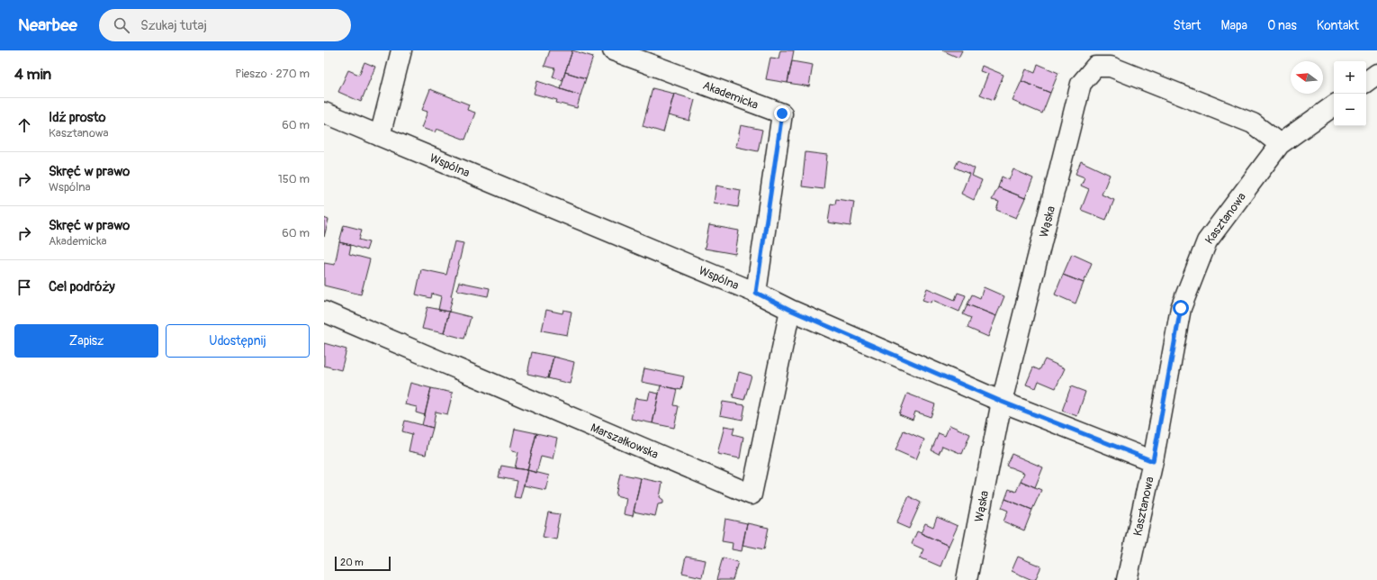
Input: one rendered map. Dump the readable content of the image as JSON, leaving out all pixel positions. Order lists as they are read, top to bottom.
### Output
{
  "streets": {
    "street": [
      "Akademicka",
      "Wspólna",
      "Kasztanowa",
      "Wąska",
      "Marszałkowska"
    ]
  },
  "crossings": [
    ["Akademicka", "Wspólna"],
    ["Wspólna", "Kasztanowa"],
    ["Wspólna", "Wąska"],
    ["Wspólna", "Marszałkowska"],
    ["Kasztanowa", "Wąska"]
  ],
  "scale_bar": "20 m",
  "north": "left",
  "page": {
    "header": "Nearbee",
    "search": "Szukaj tutaj",
    "nav": [
      "Start",
      "Mapa",
      "O nas",
      "Kontakt"
    ],
    "heading": ["4 min", "Pieszo · 270 m"],
    "map_buttons": ["+", "−"],
    "list": [
      ["Idź prosto", "Kasztanowa", "60 m"],
      ["Skręć w prawo", "Wspólna", "150 m"],
      ["Skręć w prawo", "Akademicka", "60 m"],
      "Cel podróży"
    ],
    "buttons": ["Zapisz", "Udostępnij"],
    "scale": "20 m"
  }
}
